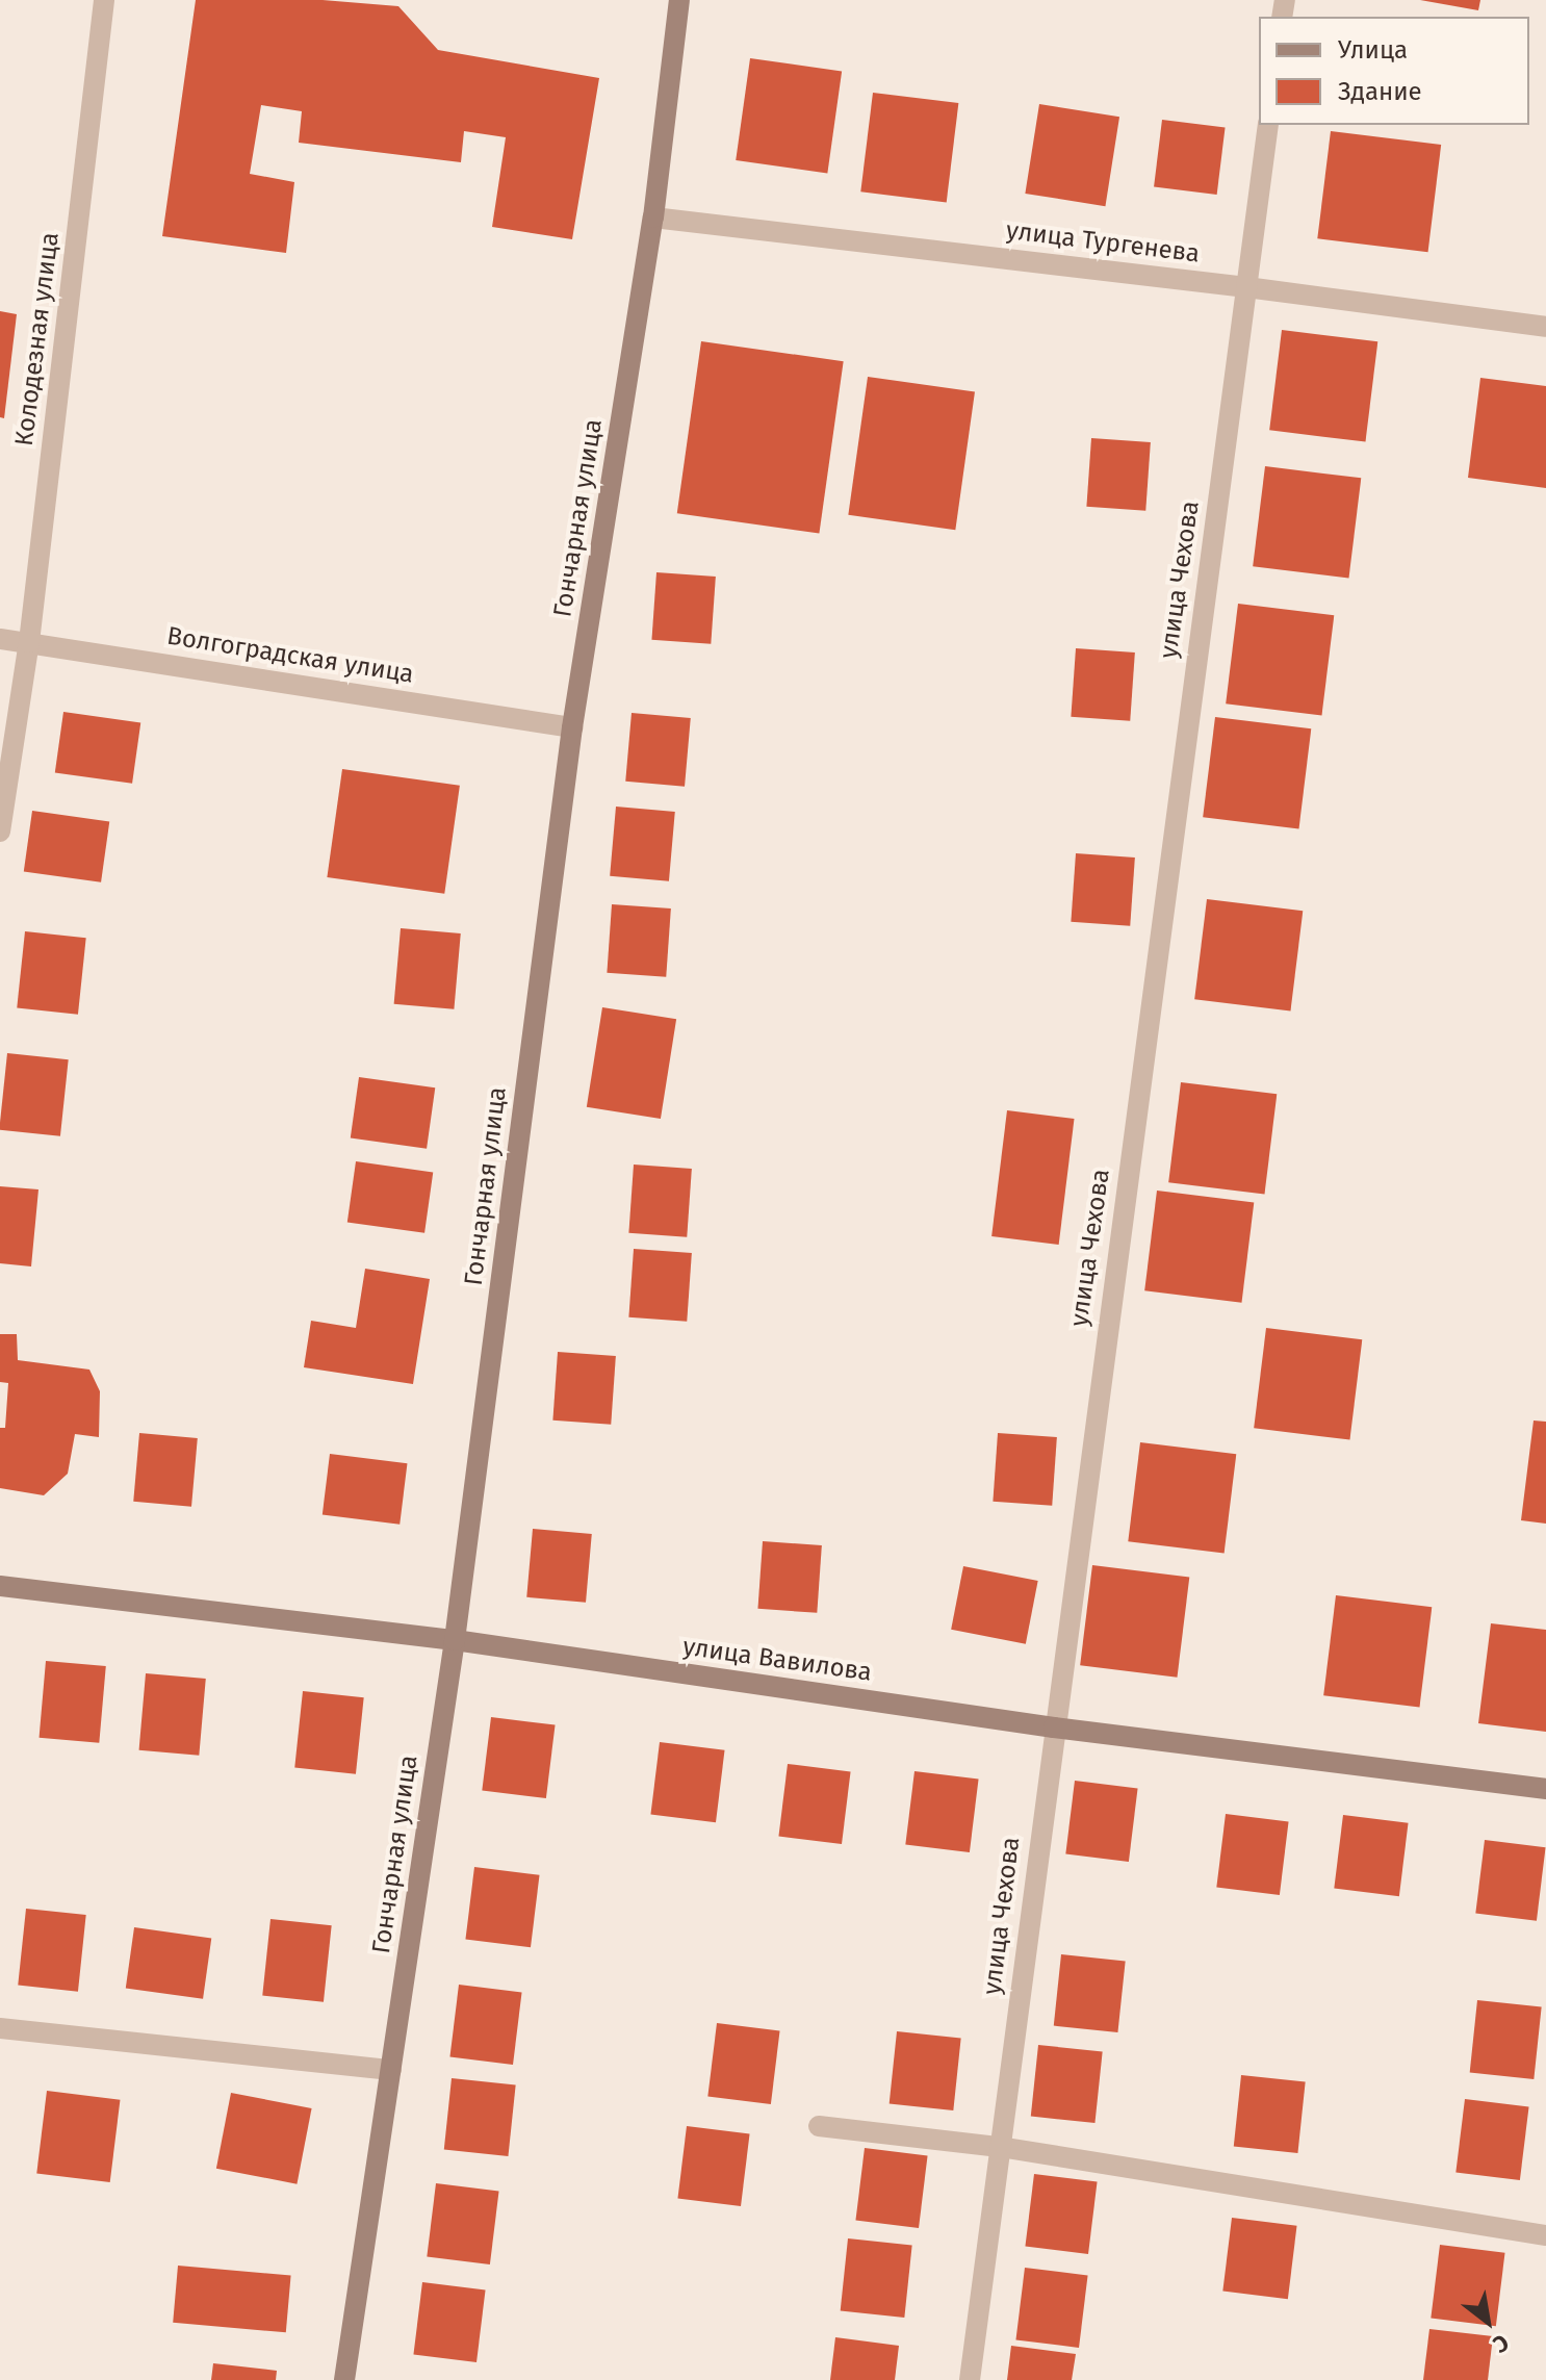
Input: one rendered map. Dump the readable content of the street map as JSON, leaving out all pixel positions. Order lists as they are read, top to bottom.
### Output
{
  "streets": {
    "street": [
      "улица Тургенева",
      "Колодезная улица",
      "Гончарная улица",
      "улица Чехова",
      "Волгоградская улица",
      "улица Вавилова"
    ]
  },
  "crossings": [
    ["улица Тургенева", "Гончарная улица"],
    ["улица Тургенева", "улица Чехова"],
    ["Колодезная улица", "Волгоградская улица"],
    ["Гончарная улица", "Волгоградская улица"],
    ["Гончарная улица", "улица Вавилова"],
    ["улица Чехова", "улица Вавилова"]
  ],
  "legend": ["Улица", "Здание"],
  "north": "bottom right"
}
